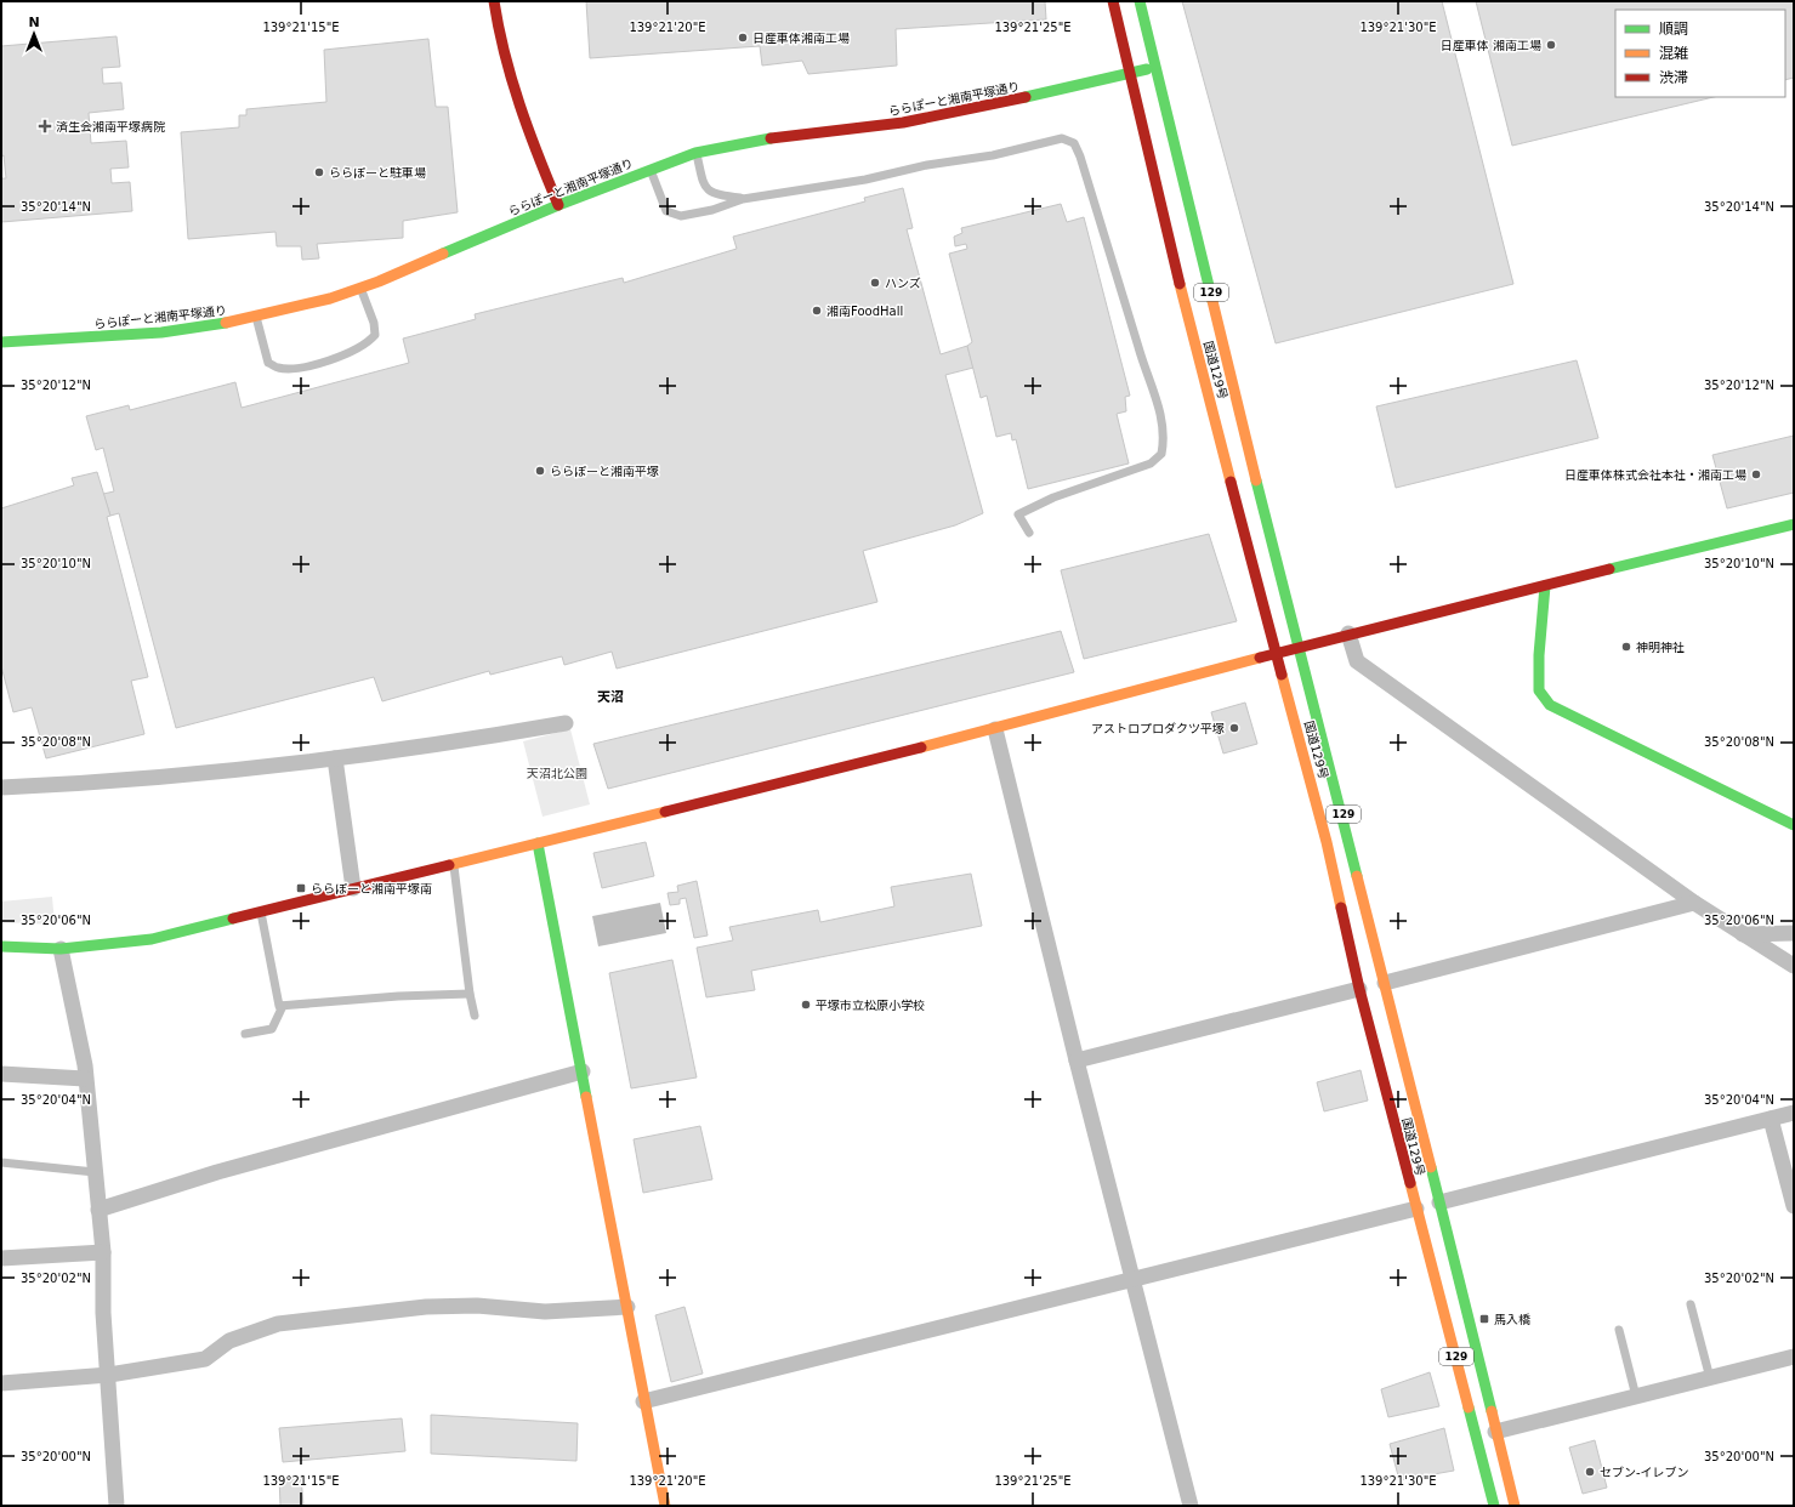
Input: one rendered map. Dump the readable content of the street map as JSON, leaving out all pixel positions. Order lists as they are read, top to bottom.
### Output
{
  "streets": {
    "main road": ["ららぽーと湘南平塚通り", "129", "国道129号"]
  },
  "crossings": [
    ["ららぽーと湘南平塚通り", "国道129号"]
  ],
  "districts": ["天沼"],
  "parks": ["天沼北公園"],
  "places": {
    "other": [
      "日産車体湘南工場",
      "日産車体 湘南工場",
      "ららぽーと駐車場",
      "ハンズ",
      "湘南FoodHall",
      "ららぽーと湘南平塚",
      "日産車体株式会社本社・湘南工場",
      "神明神社",
      "アストロプロダクツ平塚",
      "平塚市立松原小学校",
      "セブン-イレブン"
    ],
    "health": ["済生会湘南平塚病院"],
    "transit": ["ららぽーと湘南平塚南", "馬入橋"]
  },
  "legend": ["順調", "混雑", "渋滞"],
  "north": "top",
  "coordinates": [
    "139°21'15\"E",
    "139°21'20\"E",
    "139°21'25\"E",
    "139°21'30\"E",
    "35°20'14\"N",
    "35°20'12\"N",
    "35°20'10\"N",
    "35°20'08\"N",
    "35°20'06\"N",
    "35°20'04\"N",
    "35°20'02\"N",
    "35°20'00\"N"
  ]
}
